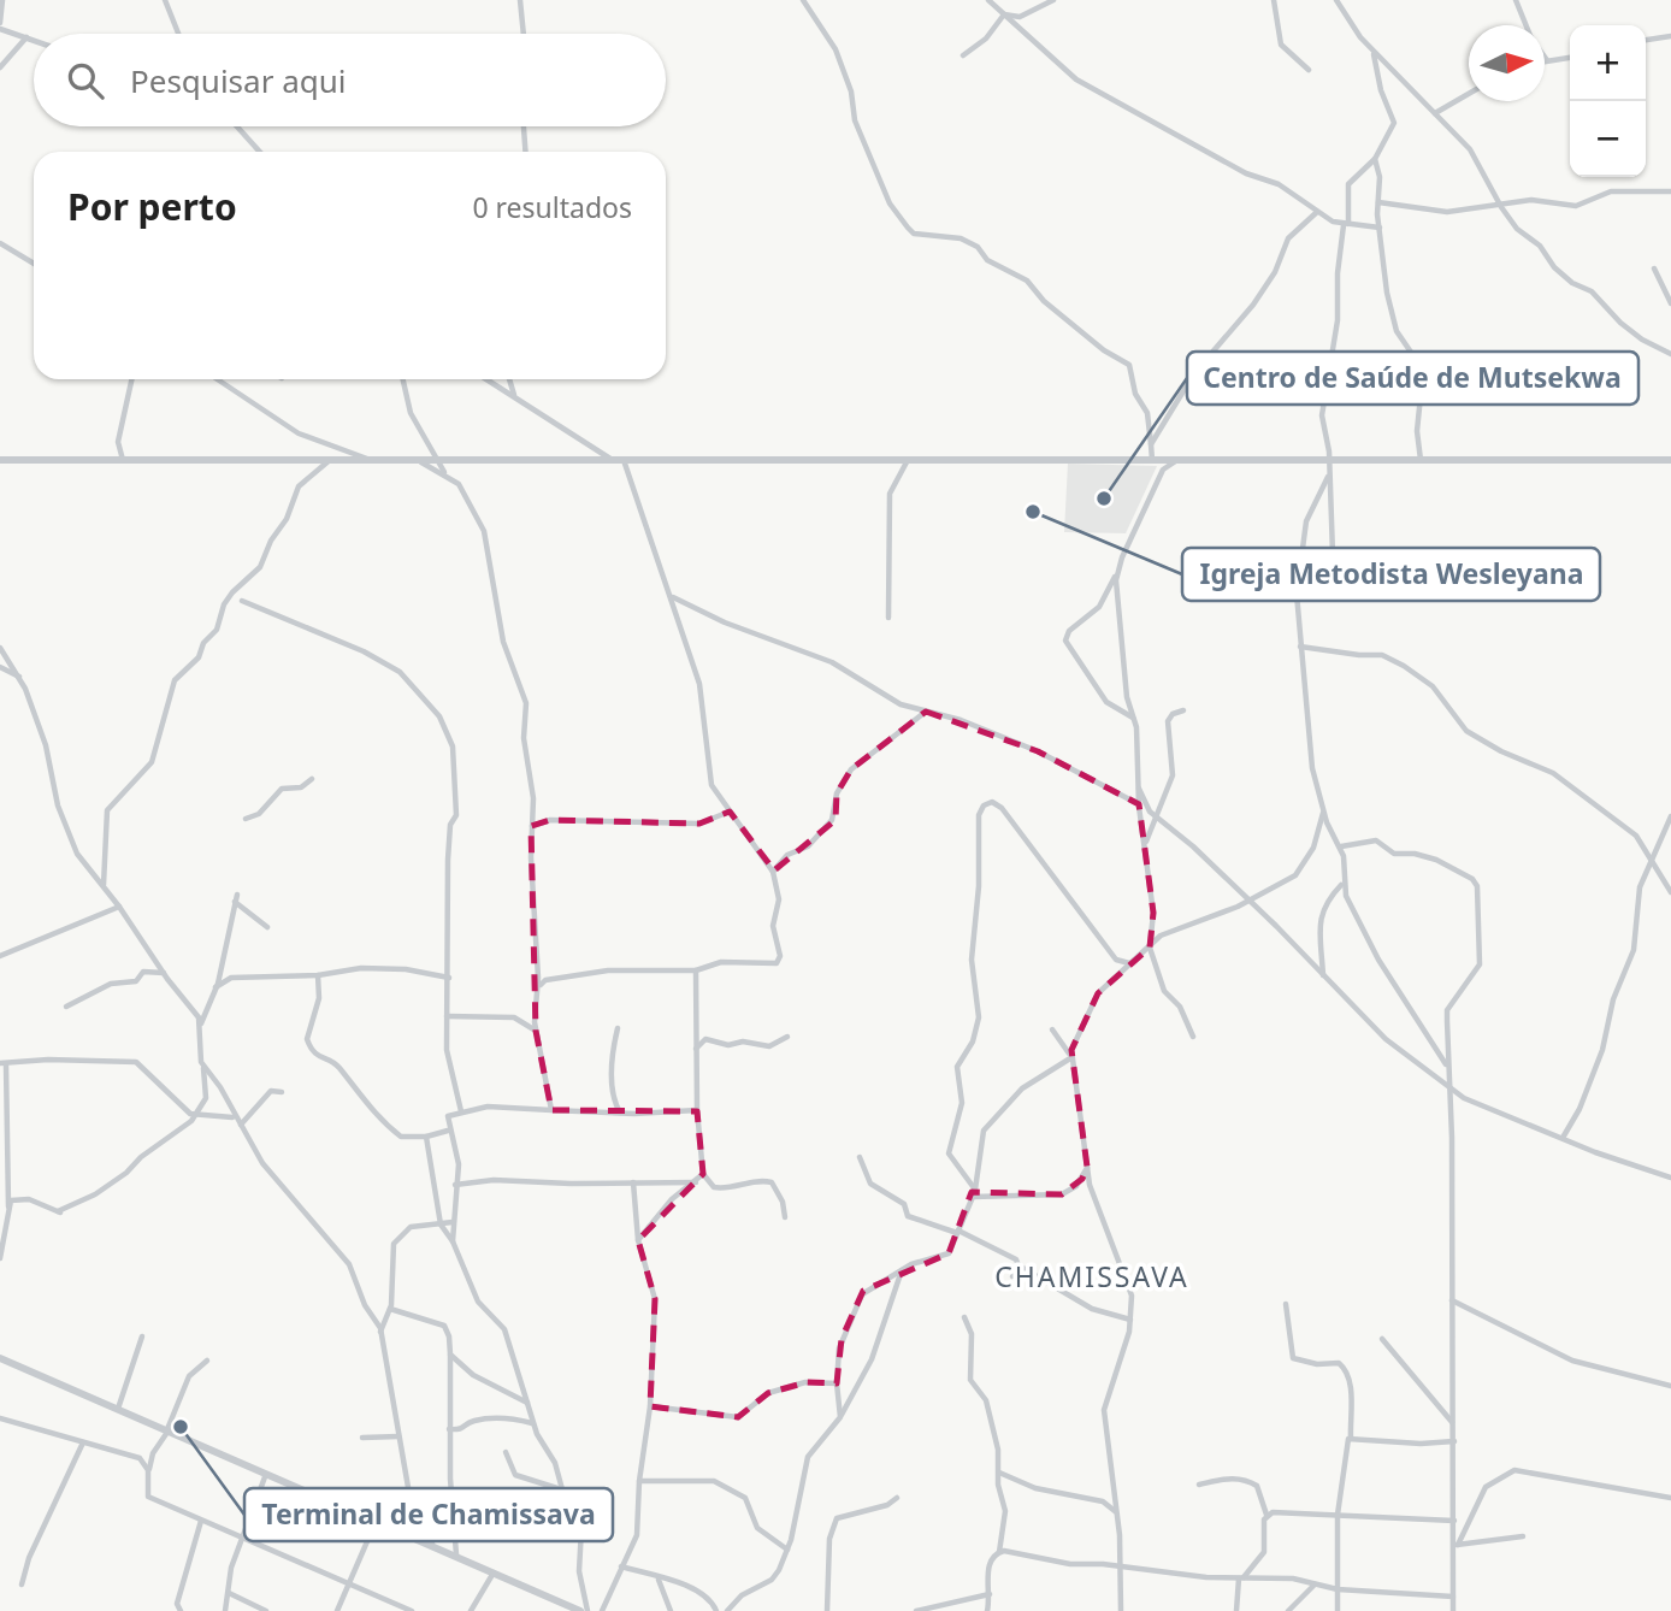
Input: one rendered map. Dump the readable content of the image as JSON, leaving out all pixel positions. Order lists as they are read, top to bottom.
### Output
{
  "districts": ["CHAMISSAVA"],
  "places": ["Centro de Saúde de Mutsekwa", "Igreja Metodista Wesleyana", "Terminal de Chamissava"],
  "north": "right",
  "page": {
    "map_buttons": ["+", "−"],
    "search": "Pesquisar aqui",
    "heading": ["Por perto", "0 resultados"]
  }
}
